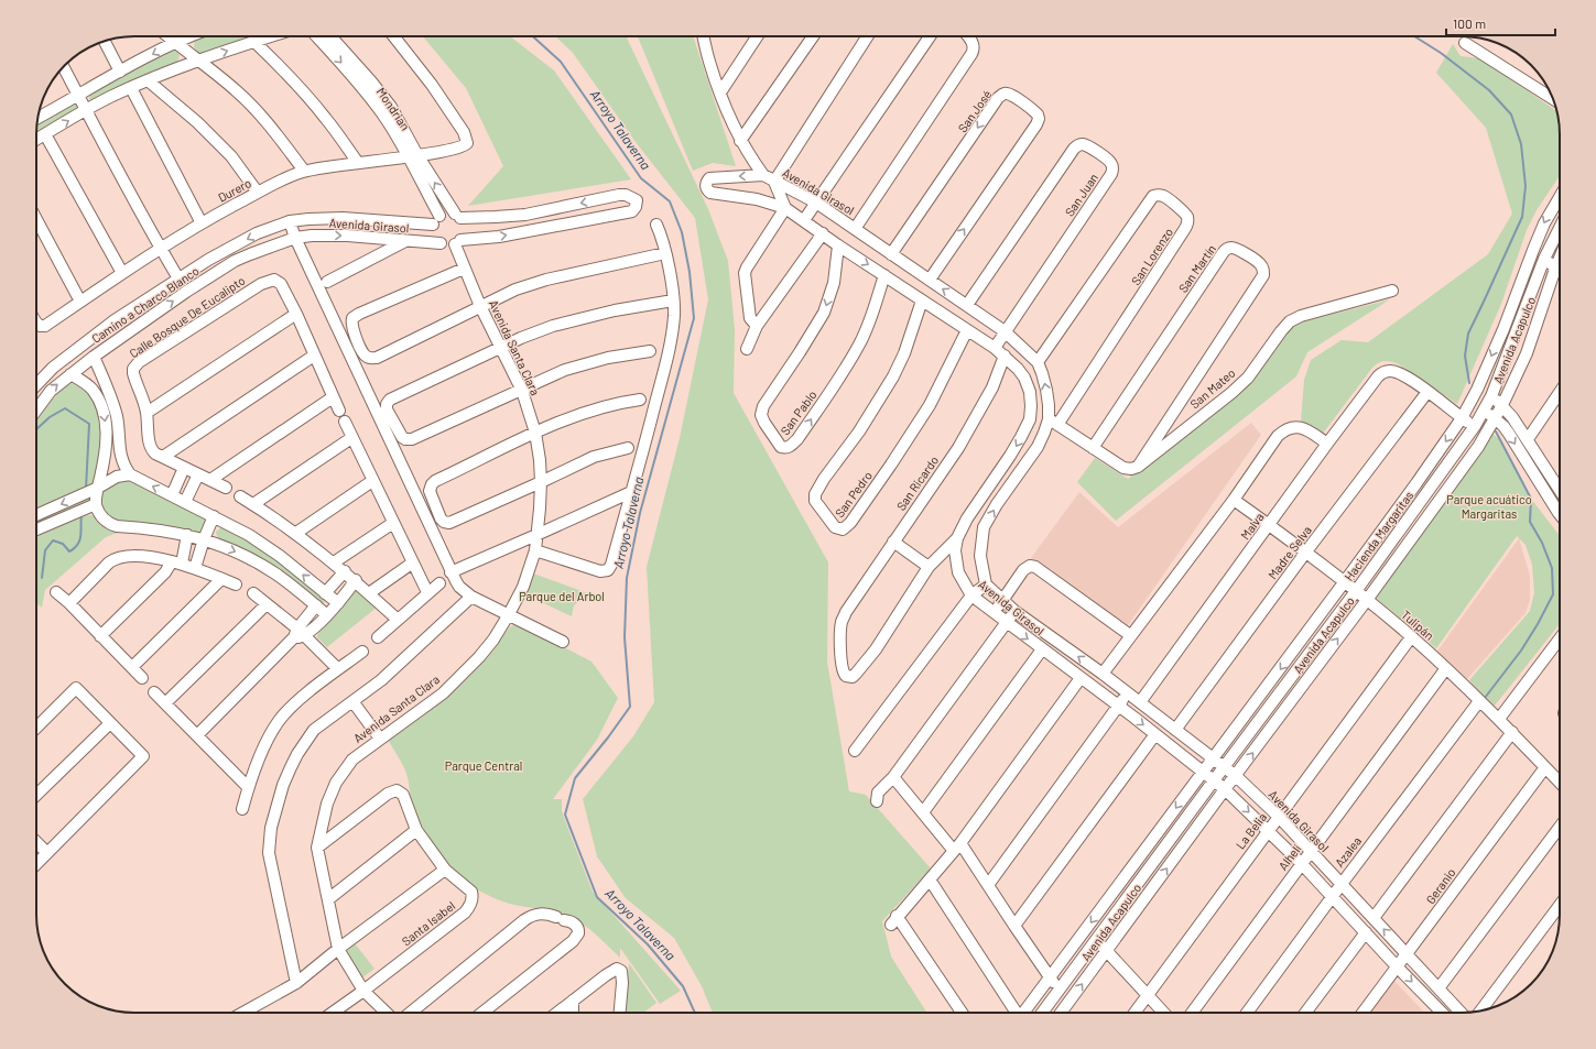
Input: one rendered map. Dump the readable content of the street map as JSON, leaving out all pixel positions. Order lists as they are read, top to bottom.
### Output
{
  "streets": {
    "street": [
      "Mondrian",
      "San José",
      "Durero",
      "Avenida Girasol",
      "San Juan",
      "San Lorenzo",
      "San Martín",
      "Camino a Charco Blanco",
      "Calle Bosque De Eucalipto",
      "Avenida Acapulco",
      "Avenida Santa Clara",
      "San Mateo",
      "San Pablo",
      "San Ricardo",
      "San Pedro",
      "Malva",
      "Hacienda Margaritas",
      "Madre Selva",
      "Tulipán",
      "La Belia",
      "Azalea",
      "Alhelí",
      "Geranio",
      "Santa Isabel"
    ]
  },
  "crossings": [
    ["Mondrian", "Durero"],
    ["Mondrian", "Avenida Girasol"],
    ["Mondrian", "Avenida Santa Clara"],
    ["San José", "Avenida Girasol"],
    ["Avenida Girasol", "San Juan"],
    ["Avenida Girasol", "San Lorenzo"],
    ["Avenida Girasol", "Camino a Charco Blanco"],
    ["Avenida Girasol", "Avenida Acapulco"],
    ["Avenida Girasol", "Avenida Santa Clara"],
    ["Avenida Girasol", "San Pablo"],
    ["Avenida Girasol", "San Ricardo"],
    ["Avenida Girasol", "San Pedro"],
    ["Avenida Girasol", "Malva"],
    ["Avenida Girasol", "Hacienda Margaritas"],
    ["Avenida Girasol", "Madre Selva"],
    ["Avenida Girasol", "La Belia"],
    ["Avenida Girasol", "Azalea"],
    ["Avenida Girasol", "Alhelí"],
    ["Avenida Girasol", "Geranio"],
    ["San Martín", "San Mateo"],
    ["Avenida Acapulco", "Hacienda Margaritas"],
    ["Avenida Acapulco", "Tulipán"],
    ["Avenida Santa Clara", "Santa Isabel"],
    ["Malva", "Madre Selva"],
    ["Malva", "Tulipán"],
    ["Hacienda Margaritas", "Tulipán"],
    ["Madre Selva", "Tulipán"],
    ["Tulipán", "La Belia"],
    ["Tulipán", "Azalea"],
    ["Tulipán", "Alhelí"],
    ["Tulipán", "Geranio"]
  ],
  "water": ["Arroyo Talaverna"],
  "parks": ["Parque acuático Margaritas", "Parque del Arbol", "Parque Central"],
  "scale_bar": "100 m"
}
